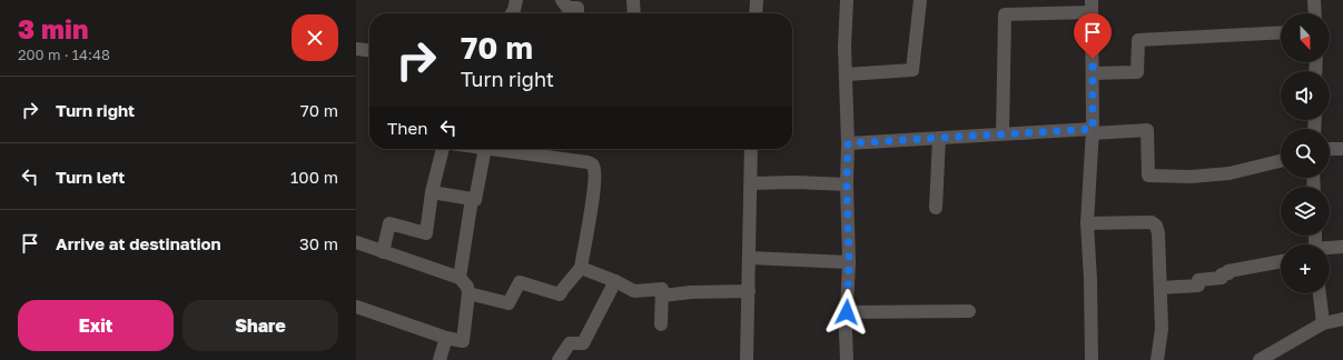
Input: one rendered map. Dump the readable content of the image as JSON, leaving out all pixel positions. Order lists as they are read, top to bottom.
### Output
{
  "north": "bottom",
  "page": {
    "heading": ["3 min", "200 m · 14:48"],
    "map_buttons": "+",
    "turn": ["70 m", "Turn right"],
    "list": [
      {
        "name": "Turn right",
        "value": "70 m"
      },
      {
        "name": "Turn left",
        "value": "100 m"
      },
      {
        "name": "Arrive at destination",
        "value": "30 m"
      }
    ],
    "then": "Then",
    "buttons": ["Exit", "Share"]
  }
}
